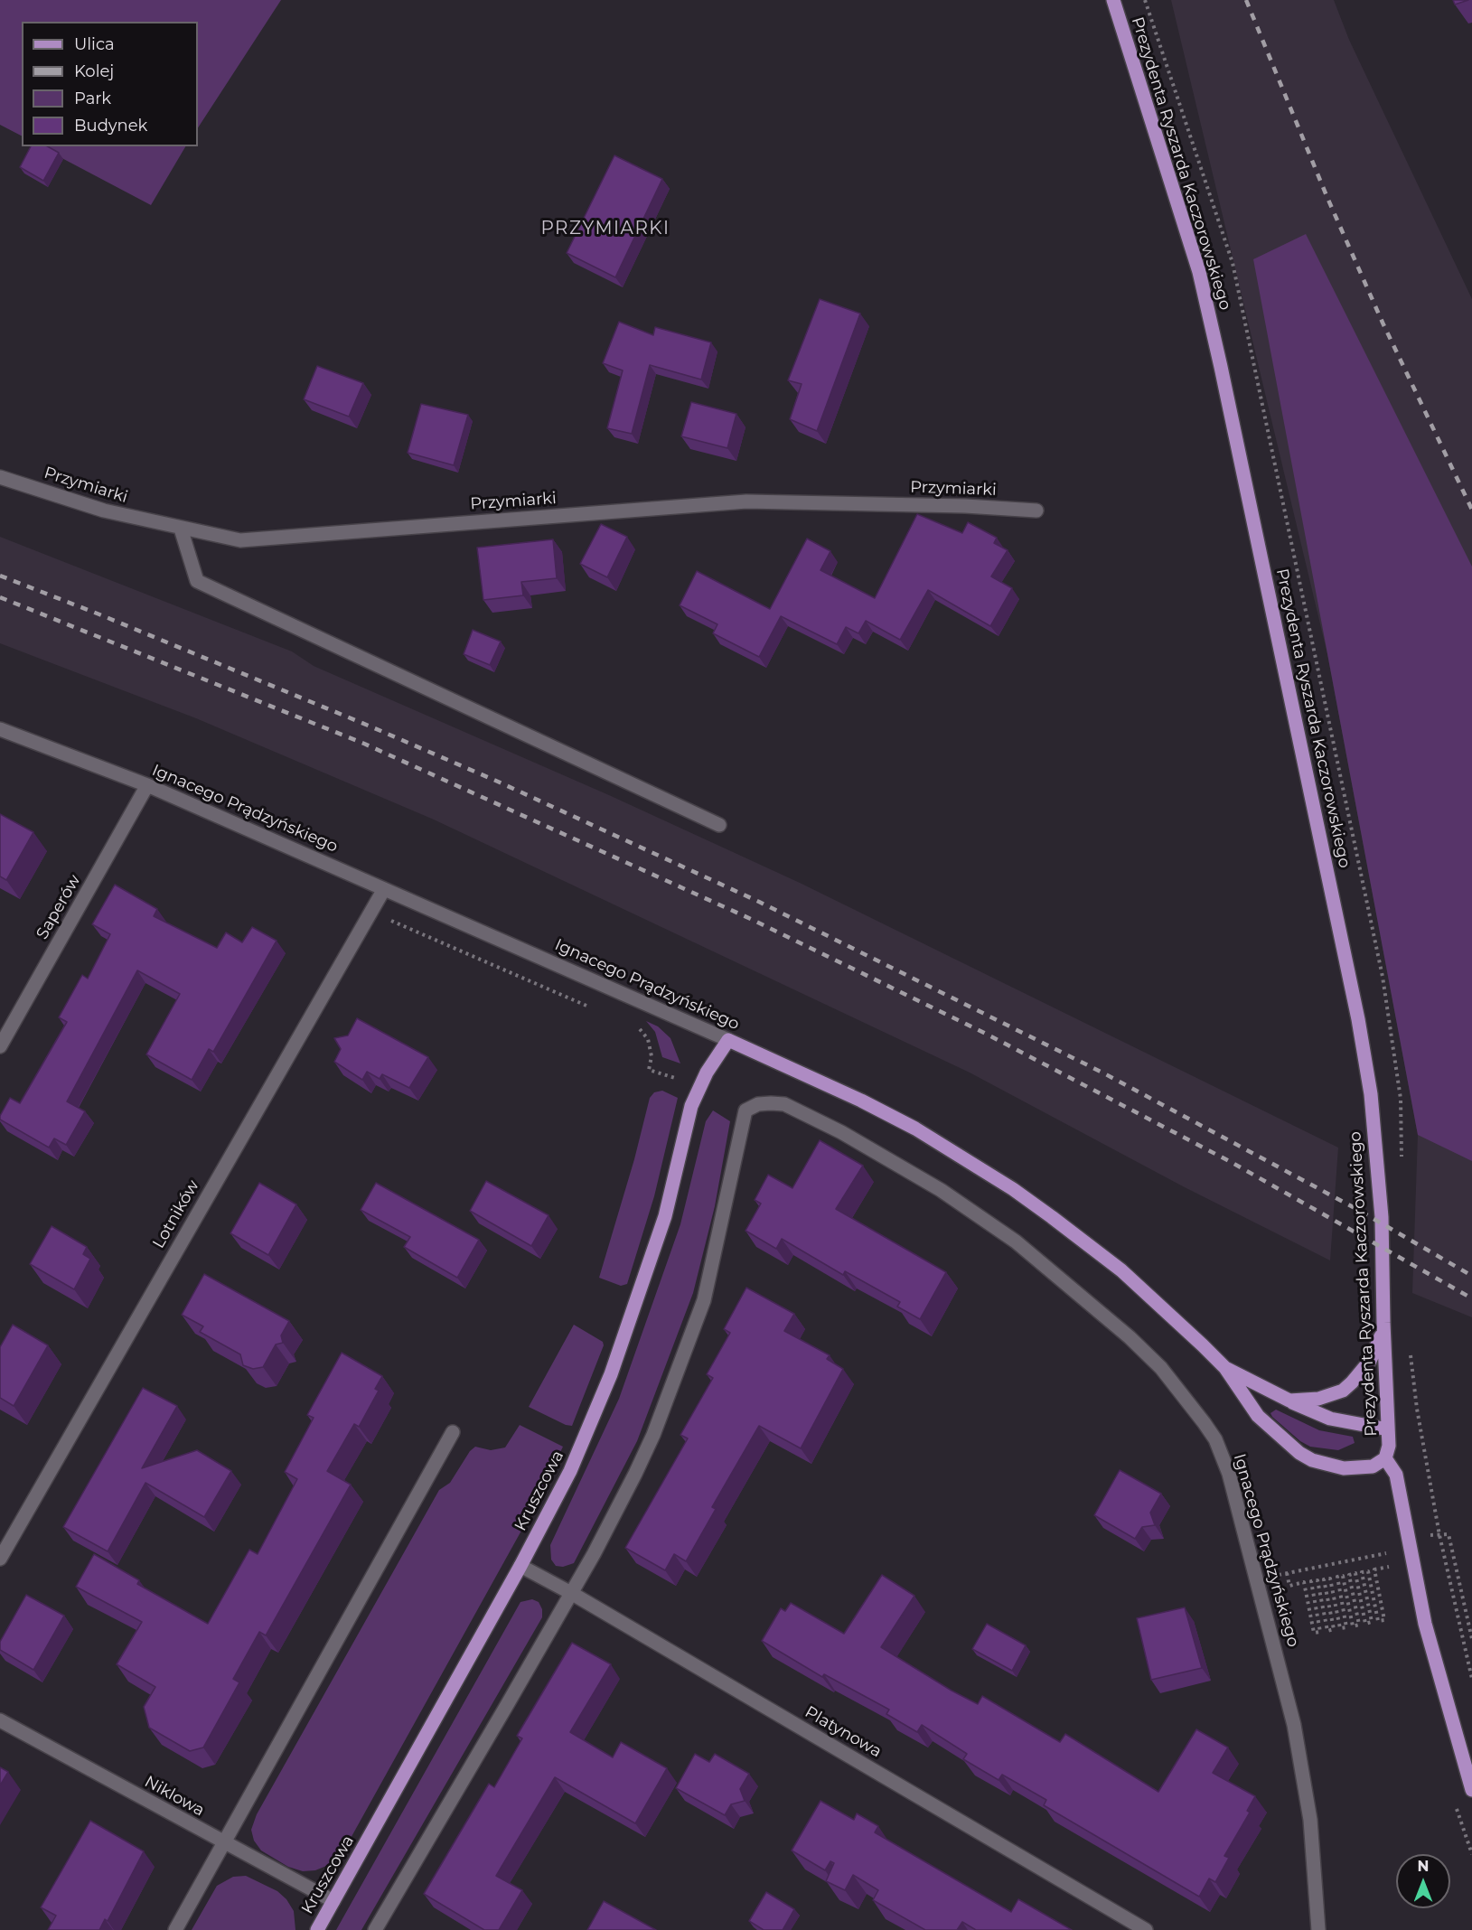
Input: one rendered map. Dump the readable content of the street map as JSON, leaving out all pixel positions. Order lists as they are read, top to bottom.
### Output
{
  "streets": {
    "main road": ["Prezydenta Ryszarda Kaczorowskiego", "Ignacego Prądzyńskiego", "Kruszcowa"],
    "street": [
      "Przymiarki",
      "Saperów",
      "Lotników",
      "Platynowa",
      "Niklowa"
    ]
  },
  "crossings": [
    ["Prezydenta Ryszarda Kaczorowskiego", "Ignacego Prądzyńskiego"],
    ["Ignacego Prądzyńskiego", "Saperów"],
    ["Ignacego Prądzyńskiego", "Lotników"],
    ["Ignacego Prądzyńskiego", "Kruszcowa"],
    ["Ignacego Prądzyńskiego", "Platynowa"],
    ["Kruszcowa", "Platynowa"],
    ["Kruszcowa", "Niklowa"]
  ],
  "districts": ["PRZYMIARKI"],
  "legend": [
    "Ulica",
    "Kolej",
    "Park",
    "Budynek"
  ],
  "north": "top"
}
